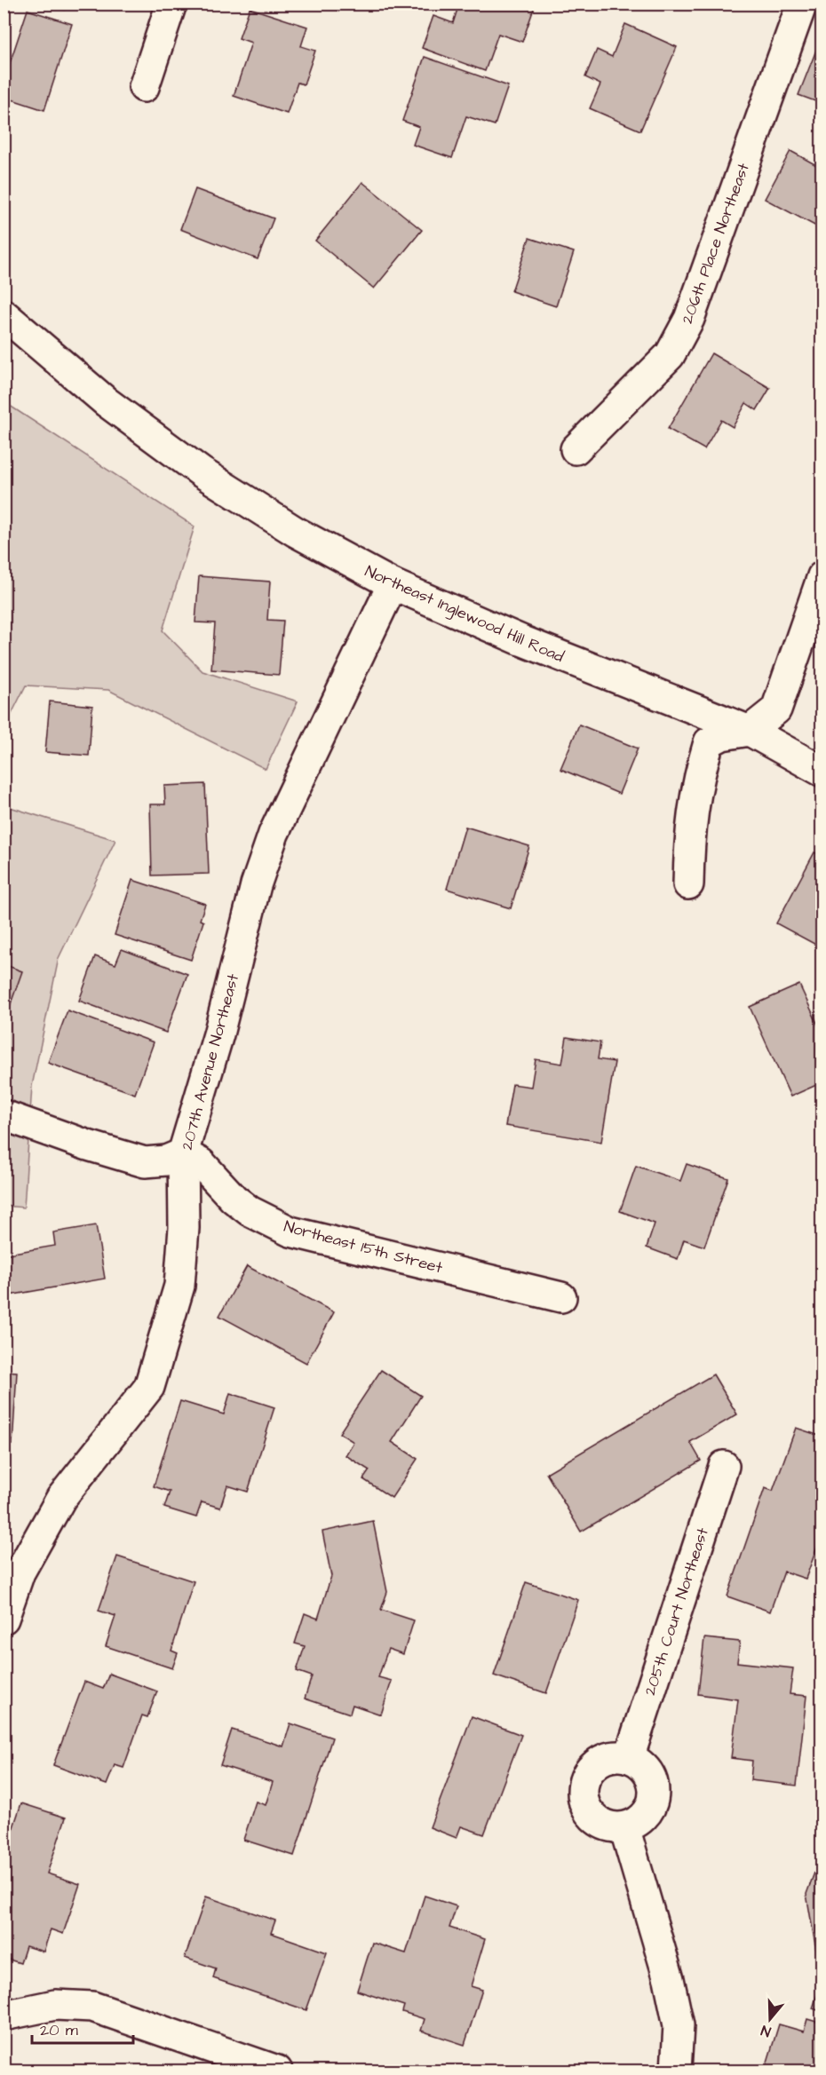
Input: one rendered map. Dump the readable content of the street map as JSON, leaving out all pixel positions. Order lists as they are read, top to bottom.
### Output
{
  "streets": {
    "street": [
      "206th Place Northeast",
      "Northeast Inglewood Hill Road",
      "207th Avenue Northeast",
      "Northeast 15th Street",
      "205th Court Northeast"
    ]
  },
  "crossings": [
    ["Northeast Inglewood Hill Road", "207th Avenue Northeast"],
    ["207th Avenue Northeast", "Northeast 15th Street"]
  ],
  "scale_bar": "20 m",
  "north": "bottom"
}
